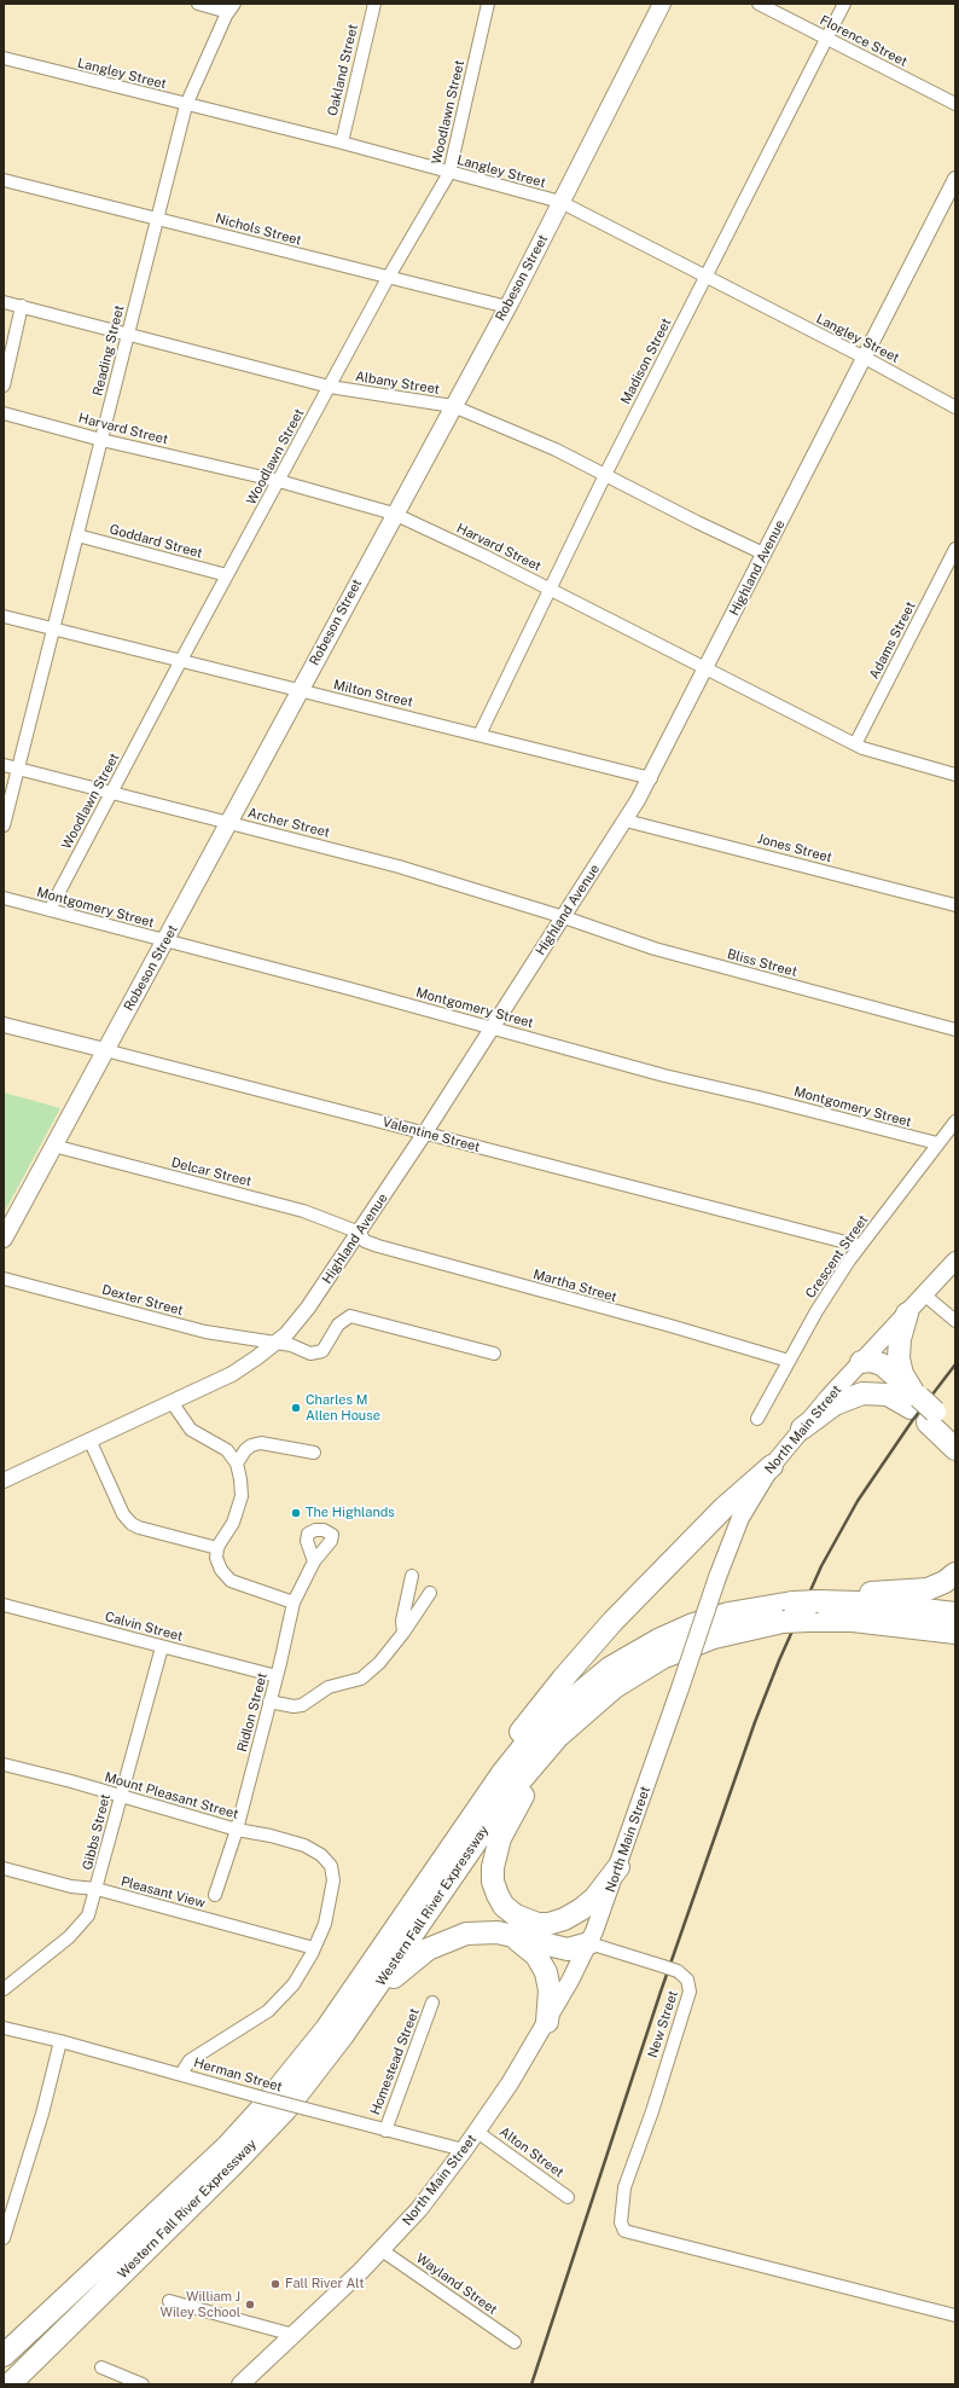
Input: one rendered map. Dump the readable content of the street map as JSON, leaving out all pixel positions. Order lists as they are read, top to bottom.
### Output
{
  "streets": {
    "highway": ["Western Fall River Expressway"],
    "main road": ["Robeson Street", "North Main Street"],
    "street": [
      "Florence Street",
      "Oakland Street",
      "Langley Street",
      "Woodlawn Street",
      "Nichols Street",
      "Reading Street",
      "Madison Street",
      "Albany Street",
      "Harvard Street",
      "Goddard Street",
      "Highland Avenue",
      "Adams Street",
      "Milton Street",
      "Archer Street",
      "Jones Street",
      "Montgomery Street",
      "Bliss Street",
      "Valentine Street",
      "Delcar Street",
      "Crescent Street",
      "Martha Street",
      "Dexter Street",
      "Calvin Street",
      "Ridlon Street",
      "Mount Pleasant Street",
      "Gibbs Street",
      "Pleasant View",
      "New Street",
      "Homestead Street",
      "Herman Street",
      "Alton Street",
      "Wayland Street"
    ]
  },
  "crossings": [
    ["Florence Street", "Madison Street"],
    ["Oakland Street", "Langley Street"],
    ["Langley Street", "Woodlawn Street"],
    ["Langley Street", "Robeson Street"],
    ["Langley Street", "Reading Street"],
    ["Langley Street", "Madison Street"],
    ["Langley Street", "Highland Avenue"],
    ["Woodlawn Street", "Nichols Street"],
    ["Woodlawn Street", "Albany Street"],
    ["Woodlawn Street", "Harvard Street"],
    ["Woodlawn Street", "Goddard Street"],
    ["Woodlawn Street", "Milton Street"],
    ["Woodlawn Street", "Archer Street"],
    ["Woodlawn Street", "Montgomery Street"],
    ["Nichols Street", "Robeson Street"],
    ["Nichols Street", "Reading Street"],
    ["Robeson Street", "Albany Street"],
    ["Robeson Street", "Harvard Street"],
    ["Robeson Street", "Milton Street"],
    ["Robeson Street", "Archer Street"],
    ["Robeson Street", "Montgomery Street"],
    ["Robeson Street", "Valentine Street"],
    ["Robeson Street", "Delcar Street"],
    ["Reading Street", "Albany Street"],
    ["Reading Street", "Harvard Street"],
    ["Reading Street", "Goddard Street"],
    ["Reading Street", "Milton Street"],
    ["Reading Street", "Archer Street"],
    ["Madison Street", "Albany Street"],
    ["Madison Street", "Harvard Street"],
    ["Madison Street", "Milton Street"],
    ["Albany Street", "Highland Avenue"],
    ["Harvard Street", "Highland Avenue"],
    ["Harvard Street", "Adams Street"],
    ["Highland Avenue", "Milton Street"],
    ["Highland Avenue", "Archer Street"],
    ["Highland Avenue", "Jones Street"],
    ["Highland Avenue", "Montgomery Street"],
    ["Highland Avenue", "Bliss Street"],
    ["Highland Avenue", "Valentine Street"],
    ["Highland Avenue", "Delcar Street"],
    ["Highland Avenue", "Martha Street"],
    ["Highland Avenue", "Dexter Street"],
    ["Archer Street", "Bliss Street"],
    ["Montgomery Street", "Crescent Street"],
    ["Valentine Street", "Crescent Street"],
    ["Delcar Street", "Martha Street"],
    ["Crescent Street", "Martha Street"],
    ["North Main Street", "New Street"],
    ["North Main Street", "Herman Street"],
    ["North Main Street", "Alton Street"],
    ["North Main Street", "Wayland Street"],
    ["Calvin Street", "Ridlon Street"],
    ["Calvin Street", "Gibbs Street"],
    ["Ridlon Street", "Mount Pleasant Street"],
    ["Mount Pleasant Street", "Gibbs Street"],
    ["Mount Pleasant Street", "Pleasant View"],
    ["Gibbs Street", "Pleasant View"],
    ["Homestead Street", "Herman Street"]
  ],
  "places": [
    "Charles M Allen House",
    "The Highlands",
    "Fall River Alt",
    "William J Wiley School"
  ]
}
